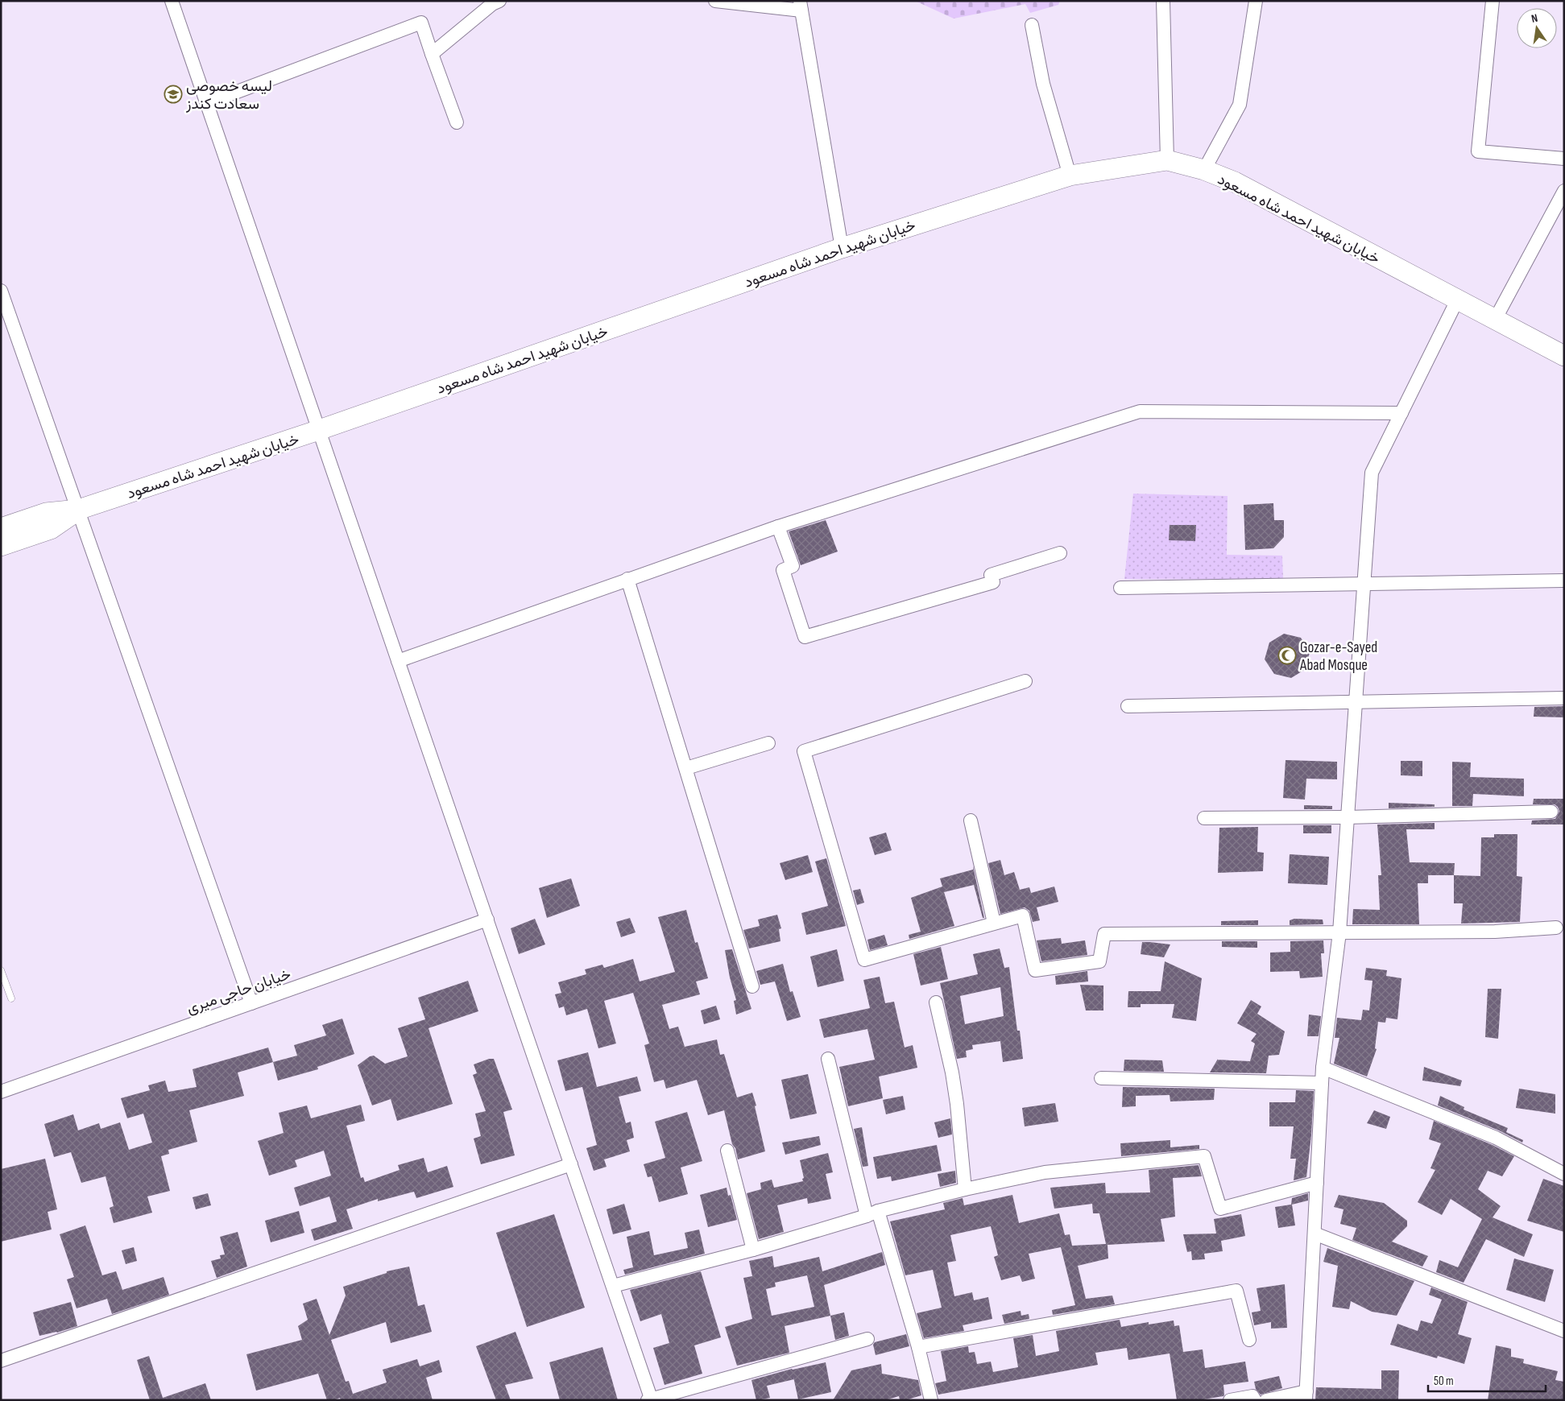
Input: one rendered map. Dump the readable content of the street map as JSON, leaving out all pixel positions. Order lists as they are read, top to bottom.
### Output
{
  "streets": {
    "main road": ["خیابان شهید احمد شاه مسعود"],
    "street": ["خیابان حاجی میری"]
  },
  "places": {
    "school or university": ["لیسه خصوصی سعادت کندز"],
    "mosque": ["Gozar-e-Sayed Abad Mosque"]
  },
  "scale_bar": "50 m",
  "north": "top"
}
